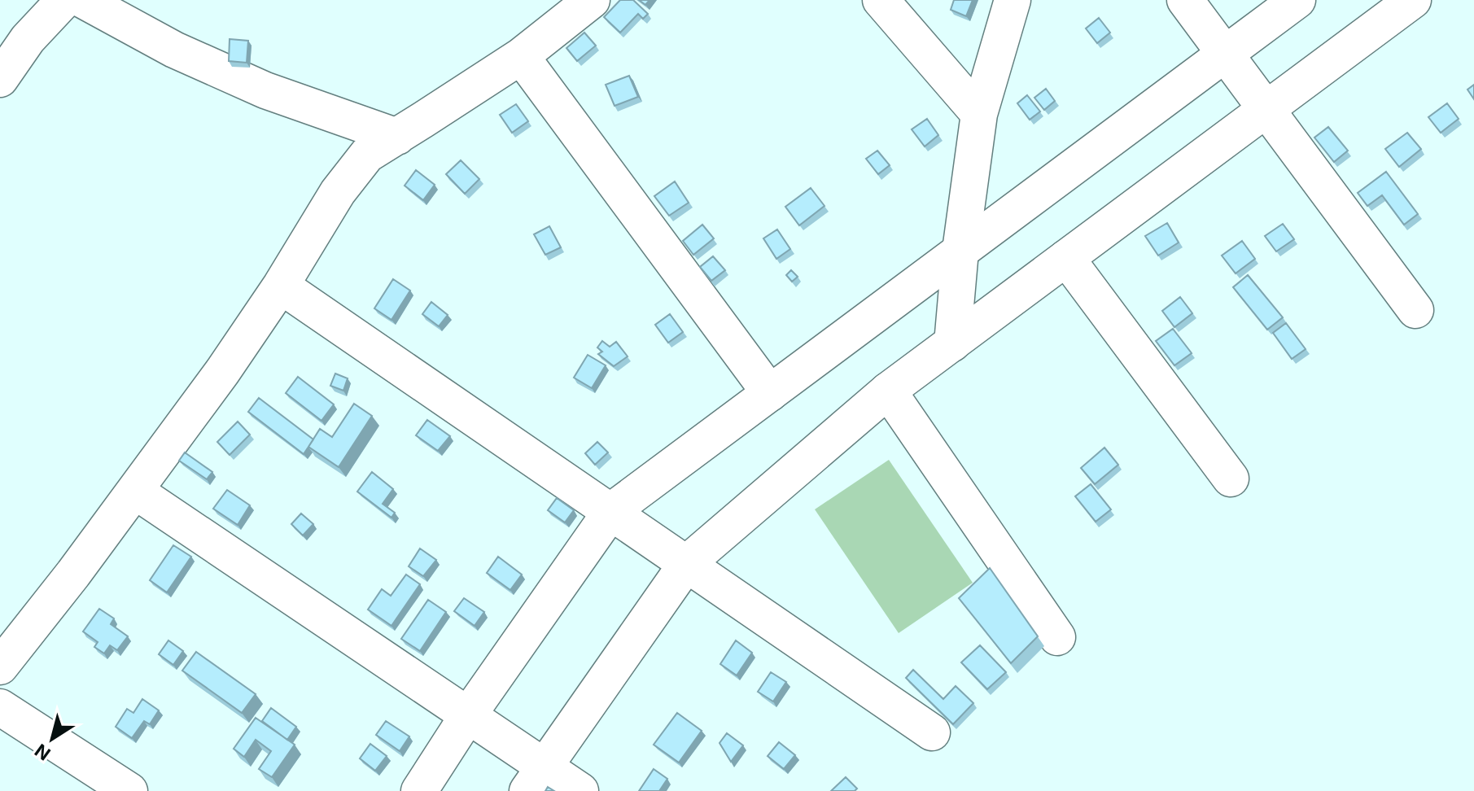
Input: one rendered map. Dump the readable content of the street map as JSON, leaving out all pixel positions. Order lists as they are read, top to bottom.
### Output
{
  "north": "bottom left"
}
